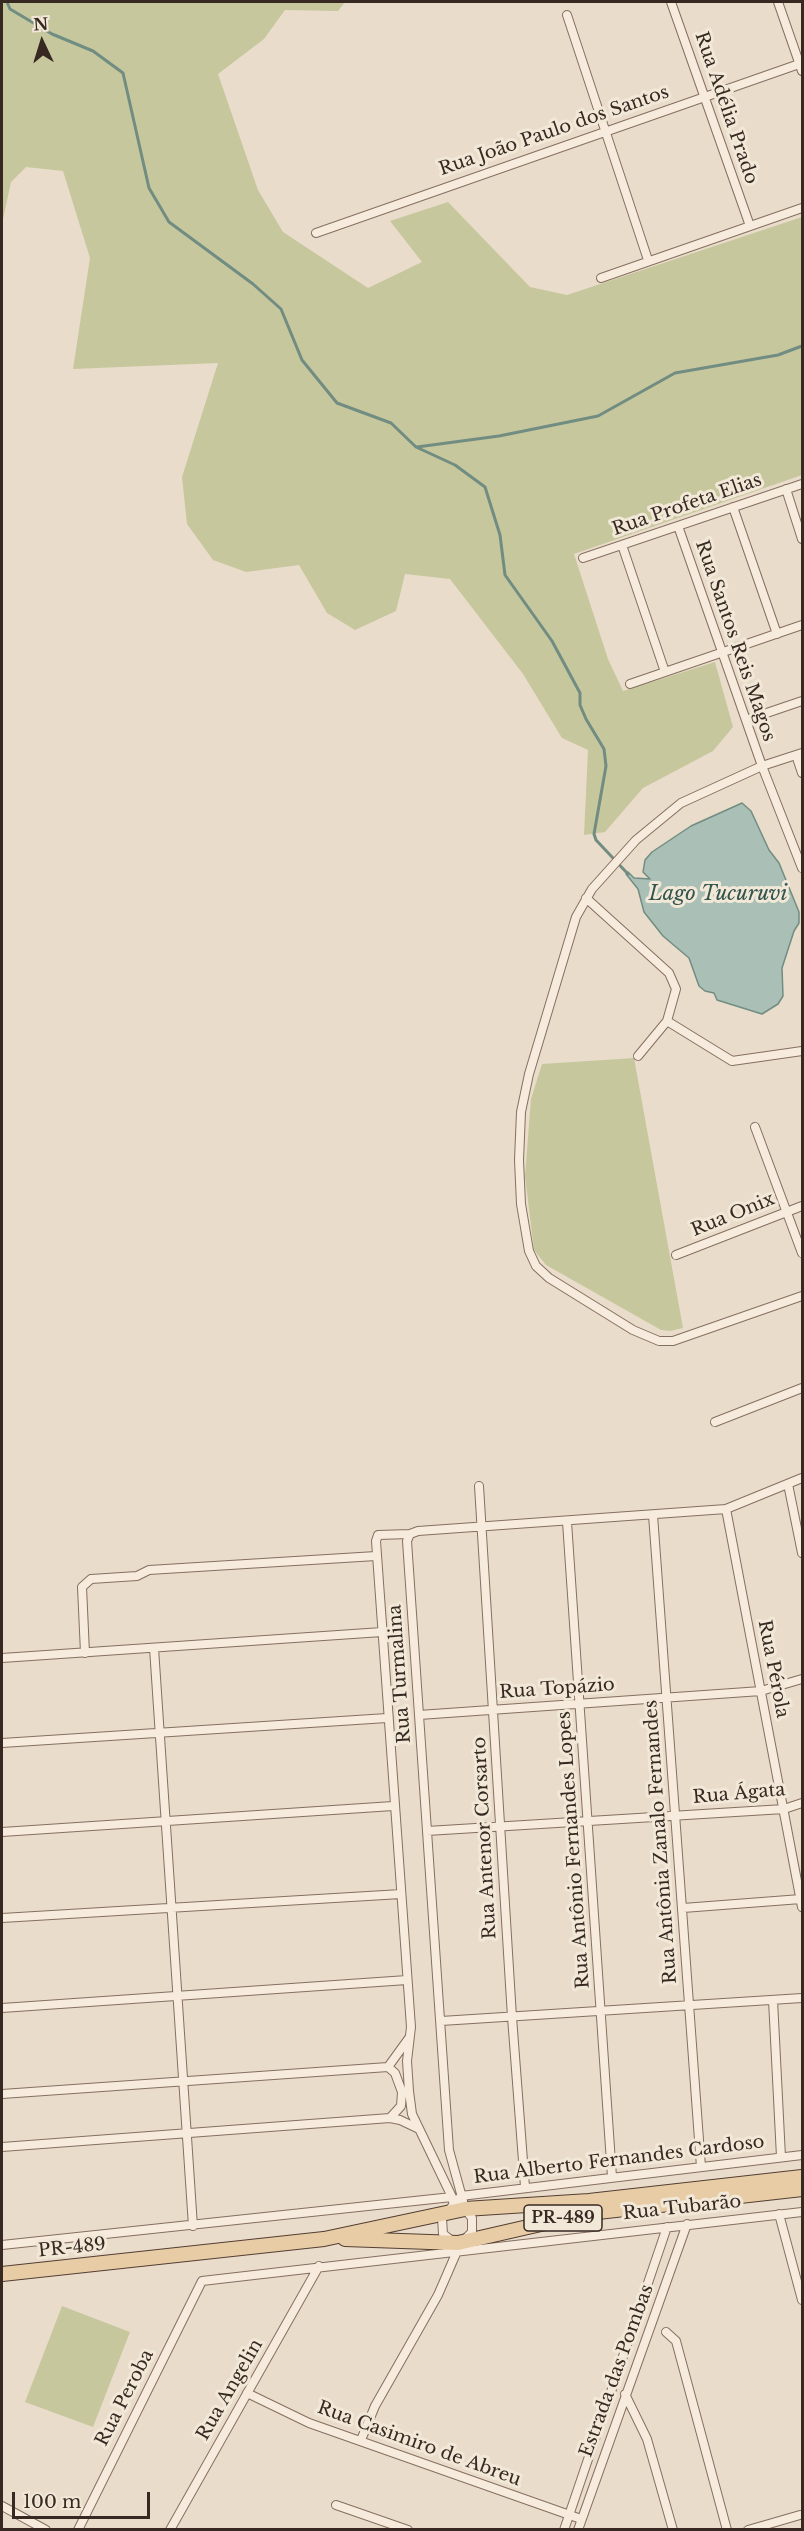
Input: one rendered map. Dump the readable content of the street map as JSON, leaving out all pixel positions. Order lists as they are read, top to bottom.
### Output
{
  "streets": {
    "main road": ["PR-489"],
    "street": [
      "Rua Adélia Prado",
      "Rua João Paulo dos Santos",
      "Rua Profeta Elias",
      "Rua Santos Reis Magos",
      "Rua Onix",
      "Rua Pérola",
      "Rua Turmalina",
      "Rua Topázio",
      "Rua Ágata",
      "Rua Antenor Corsarto",
      "Rua Antônia Zanalo Fernandes",
      "Rua Antônio Fernandes Lopes",
      "Rua Alberto Fernandes Cardoso",
      "Rua Tubarão",
      "Estrada das Pombas",
      "Rua Angelin",
      "Rua Peroba",
      "Rua Casimiro de Abreu"
    ]
  },
  "crossings": [
    ["Rua Adélia Prado", "Rua João Paulo dos Santos"],
    ["Rua Profeta Elias", "Rua Santos Reis Magos"],
    ["Rua Pérola", "Rua Topázio"],
    ["Rua Pérola", "Rua Ágata"],
    ["Rua Turmalina", "Rua Topázio"],
    ["Rua Turmalina", "Rua Ágata"],
    ["Rua Turmalina", "Rua Alberto Fernandes Cardoso"],
    ["Rua Turmalina", "Rua Tubarão"],
    ["Rua Turmalina", "PR-489"],
    ["Rua Topázio", "Rua Antenor Corsarto"],
    ["Rua Topázio", "Rua Antônia Zanalo Fernandes"],
    ["Rua Topázio", "Rua Antônio Fernandes Lopes"],
    ["Rua Ágata", "Rua Antenor Corsarto"],
    ["Rua Ágata", "Rua Antônia Zanalo Fernandes"],
    ["Rua Ágata", "Rua Antônio Fernandes Lopes"],
    ["Rua Antenor Corsarto", "Rua Alberto Fernandes Cardoso"],
    ["Rua Antônia Zanalo Fernandes", "Rua Alberto Fernandes Cardoso"],
    ["Rua Antônio Fernandes Lopes", "Rua Alberto Fernandes Cardoso"],
    ["Rua Alberto Fernandes Cardoso", "Rua Tubarão"],
    ["Rua Alberto Fernandes Cardoso", "PR-489"],
    ["Rua Tubarão", "PR-489"],
    ["Rua Tubarão", "Estrada das Pombas"],
    ["Rua Tubarão", "Rua Angelin"],
    ["Rua Tubarão", "Rua Peroba"],
    ["Estrada das Pombas", "Rua Casimiro de Abreu"],
    ["Rua Angelin", "Rua Casimiro de Abreu"]
  ],
  "water": ["Lago Tucuruvi"],
  "scale_bar": "100 m",
  "north": "top"
}
